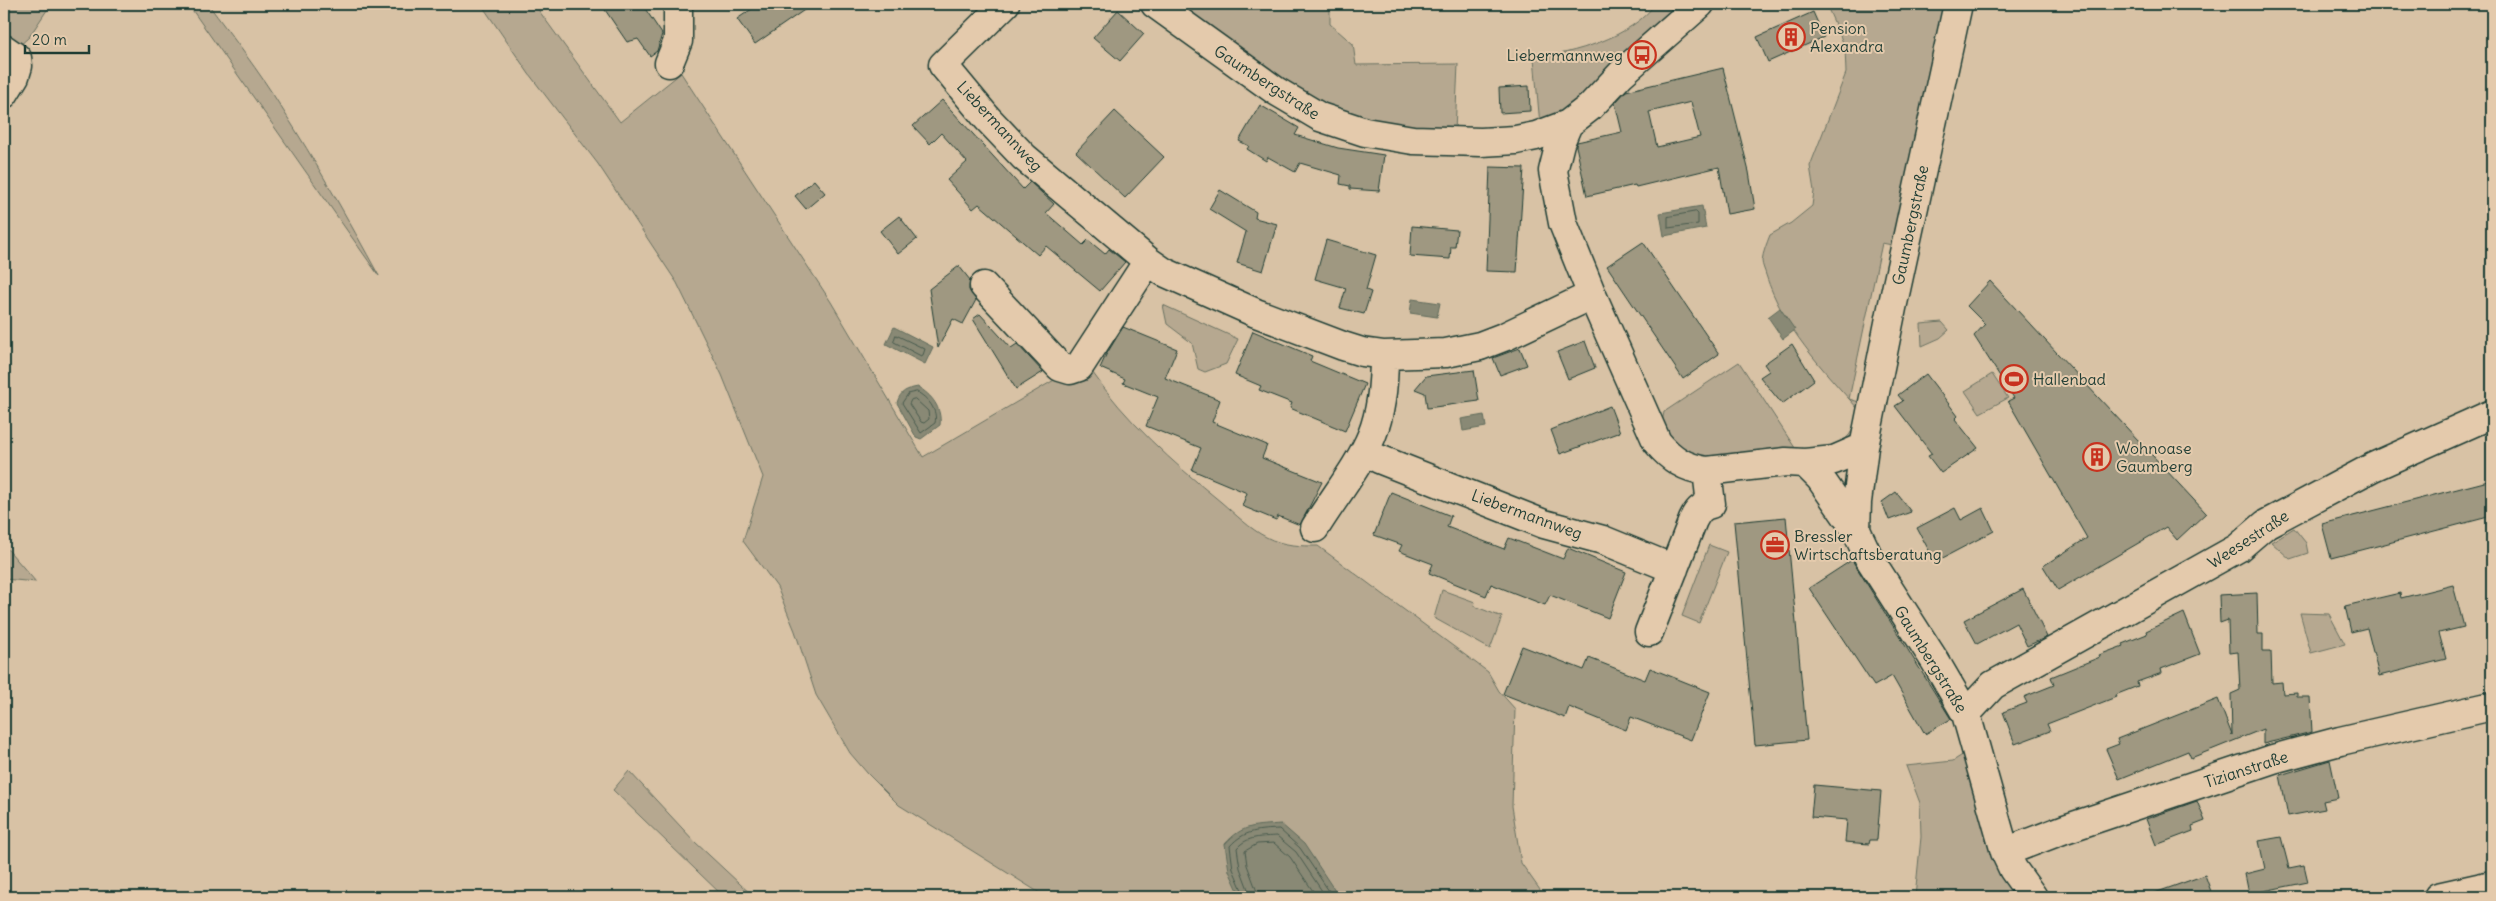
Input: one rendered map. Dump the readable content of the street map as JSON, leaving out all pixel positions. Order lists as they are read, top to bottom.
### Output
{
  "streets": {
    "street": [
      "Gaumbergstraße",
      "Liebermannweg",
      "Weesestraße",
      "Tizianstraße"
    ]
  },
  "crossings": [
    ["Gaumbergstraße", "Weesestraße"],
    ["Gaumbergstraße", "Tizianstraße"]
  ],
  "places": {
    "building": ["Pension Alexandra", "Wohnoase Gaumberg"],
    "bus stop": ["Liebermannweg"],
    "sports": ["Hallenbad"],
    "office": ["Bressler Wirtschaftsberatung"]
  },
  "scale_bar": "20 m"
}
